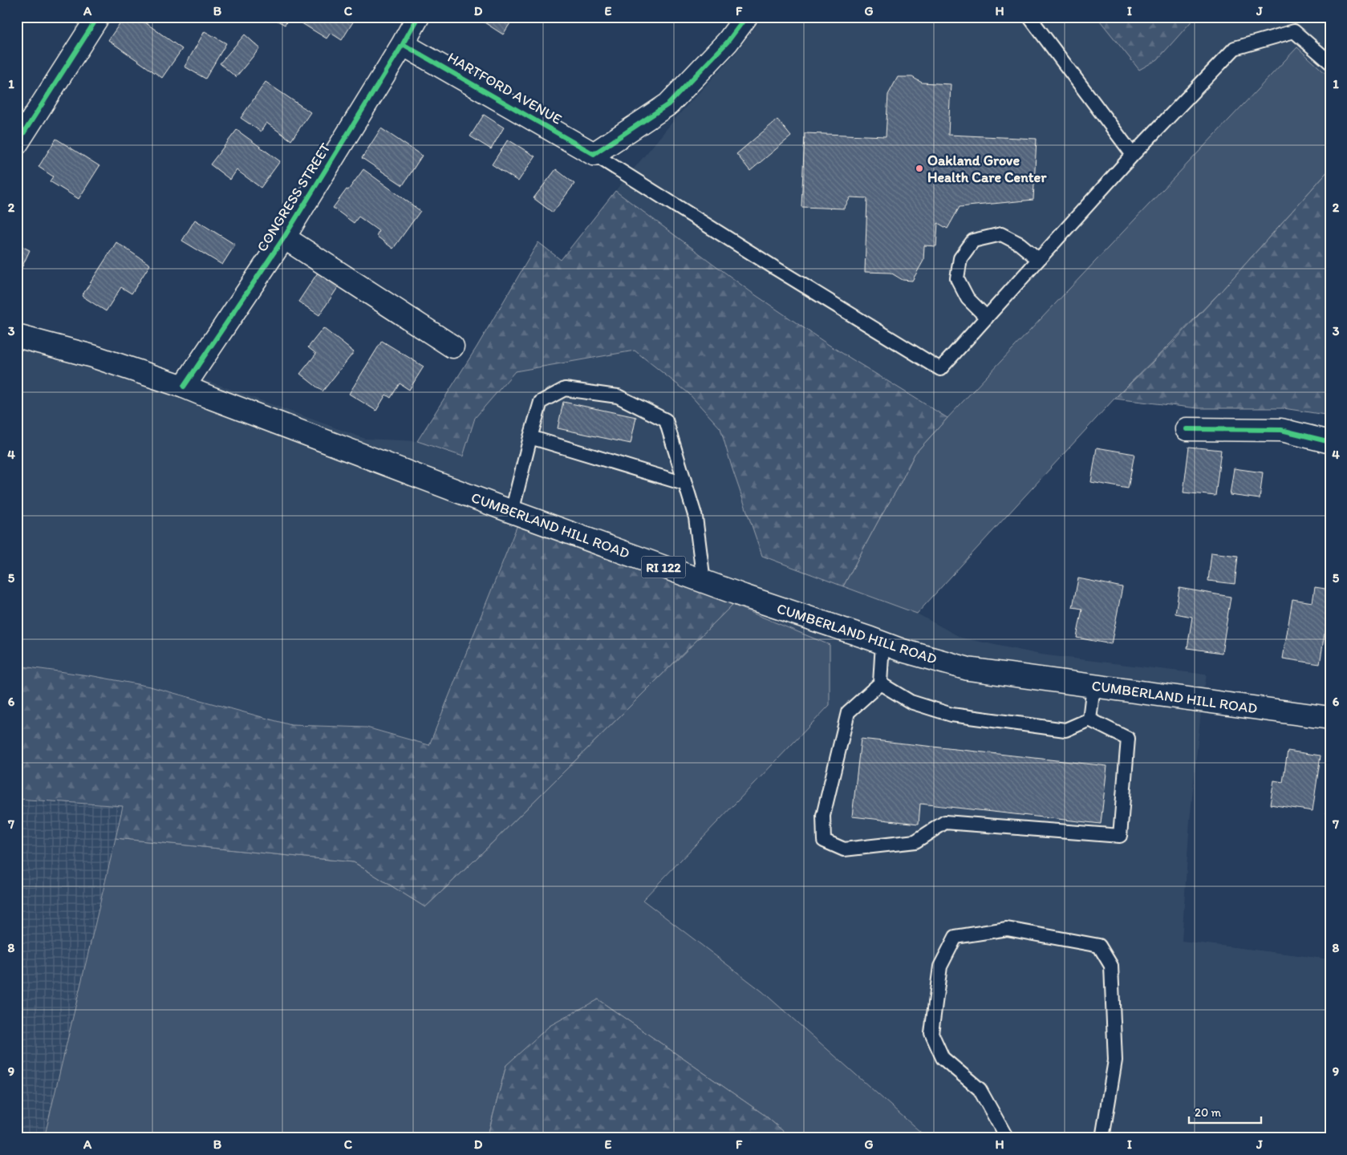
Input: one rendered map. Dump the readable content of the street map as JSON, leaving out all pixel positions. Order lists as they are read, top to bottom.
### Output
{
  "streets": {
    "main road": [
      "HARTFORD AVENUE",
      "CONGRESS STREET",
      "CUMBERLAND HILL ROAD",
      "RI 122"
    ]
  },
  "crossings": [
    ["HARTFORD AVENUE", "CONGRESS STREET"],
    ["CONGRESS STREET", "CUMBERLAND HILL ROAD"]
  ],
  "places": ["Oakland Grove Health Care Center"],
  "scale_bar": "20 m",
  "grid": {
    "columns": [
      "A",
      "B",
      "C",
      "D",
      "E",
      "F",
      "G",
      "H",
      "I",
      "J"
    ],
    "rows": [
      "1",
      "2",
      "3",
      "4",
      "5",
      "6",
      "7",
      "8",
      "9"
    ]
  }
}
